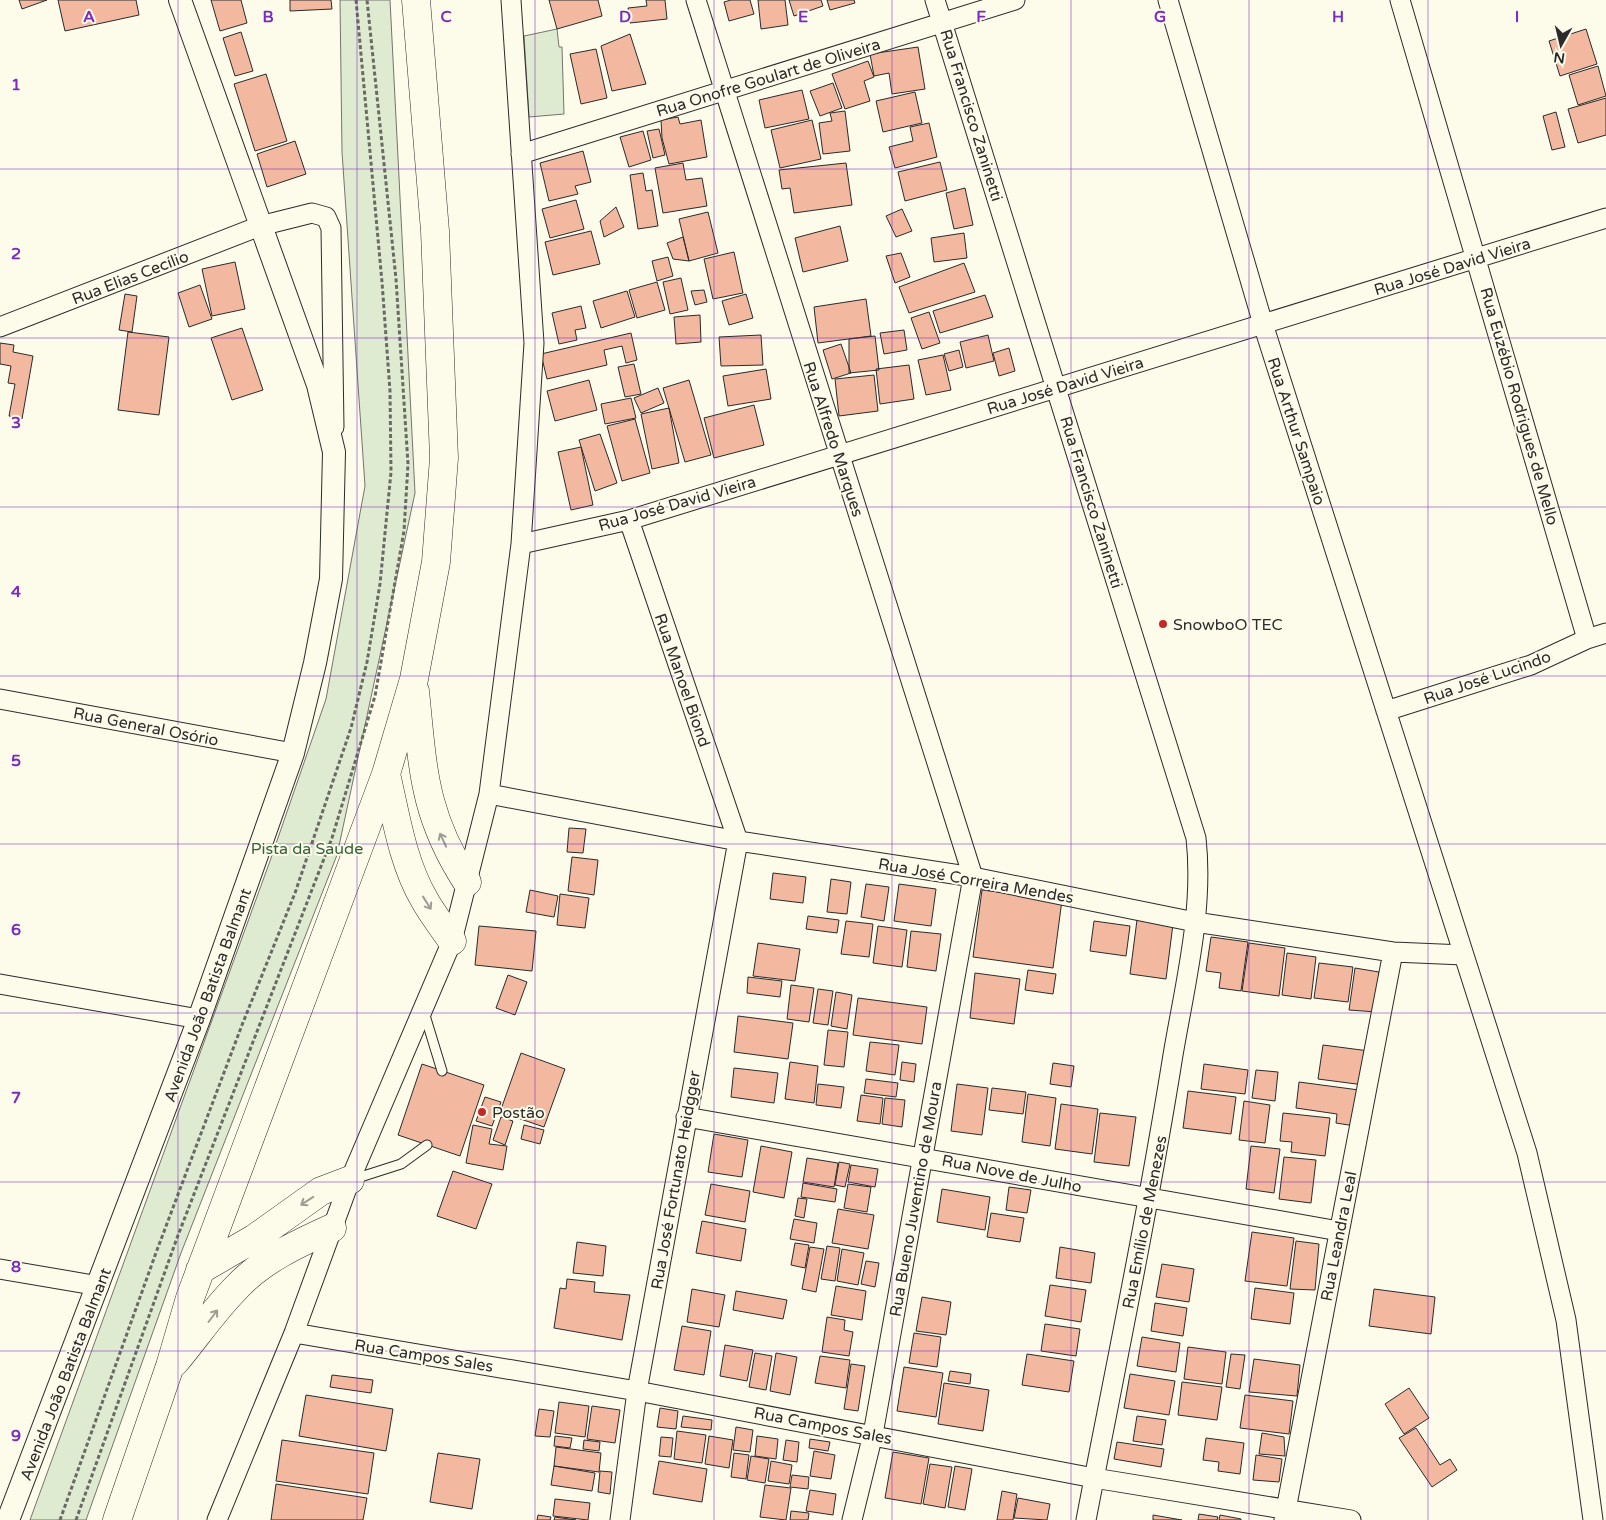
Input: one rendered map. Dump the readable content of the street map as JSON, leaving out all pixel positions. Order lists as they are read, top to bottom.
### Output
{
  "streets": {
    "street": [
      "Rua Onofre Goulart de Oliveira",
      "Rua Francisco Zaninetti",
      "Rua José David Vieira",
      "Rua Elias Cecílio",
      "Rua Euzébio Rodrigues de Mello",
      "Rua Arthur Sampaio",
      "Rua Alfredo Marques",
      "Rua José Lucindo",
      "Rua Manoel Biond",
      "Rua General Osório",
      "Rua José Correira Mendes",
      "Avenida João Batista Balmant",
      "Rua Nove de Julho",
      "Rua José Fortunato Heidgger",
      "Rua Bueno Juventino de Moura",
      "Rua Emílio de Menezes",
      "Rua Leandra Leal",
      "Rua Campos Sales"
    ]
  },
  "crossings": [
    ["Rua Onofre Goulart de Oliveira", "Rua Francisco Zaninetti"],
    ["Rua Onofre Goulart de Oliveira", "Rua Alfredo Marques"],
    ["Rua Francisco Zaninetti", "Rua José David Vieira"],
    ["Rua Francisco Zaninetti", "Rua José Correira Mendes"],
    ["Rua Francisco Zaninetti", "Rua Emílio de Menezes"],
    ["Rua José David Vieira", "Rua Euzébio Rodrigues de Mello"],
    ["Rua José David Vieira", "Rua Arthur Sampaio"],
    ["Rua José David Vieira", "Rua Alfredo Marques"],
    ["Rua José David Vieira", "Rua Manoel Biond"],
    ["Rua Elias Cecílio", "Avenida João Batista Balmant"],
    ["Rua Euzébio Rodrigues de Mello", "Rua José Lucindo"],
    ["Rua Arthur Sampaio", "Rua José Lucindo"],
    ["Rua Arthur Sampaio", "Rua José Correira Mendes"],
    ["Rua Alfredo Marques", "Rua José Correira Mendes"],
    ["Rua Alfredo Marques", "Rua Bueno Juventino de Moura"],
    ["Rua Manoel Biond", "Rua José Correira Mendes"],
    ["Rua Manoel Biond", "Rua José Fortunato Heidgger"],
    ["Rua General Osório", "Avenida João Batista Balmant"],
    ["Rua José Correira Mendes", "Rua José Fortunato Heidgger"],
    ["Rua José Correira Mendes", "Rua Bueno Juventino de Moura"],
    ["Rua José Correira Mendes", "Rua Emílio de Menezes"],
    ["Rua José Correira Mendes", "Rua Leandra Leal"],
    ["Rua Nove de Julho", "Rua José Fortunato Heidgger"],
    ["Rua Nove de Julho", "Rua Bueno Juventino de Moura"],
    ["Rua Nove de Julho", "Rua Emílio de Menezes"],
    ["Rua Nove de Julho", "Rua Leandra Leal"],
    ["Rua José Fortunato Heidgger", "Rua Campos Sales"],
    ["Rua Bueno Juventino de Moura", "Rua Campos Sales"],
    ["Rua Emílio de Menezes", "Rua Campos Sales"],
    ["Rua Leandra Leal", "Rua Campos Sales"]
  ],
  "parks": ["Pista da Saude"],
  "places": ["SnowboO TEC", "Postão"],
  "north": "bottom",
  "grid": {
    "columns": [
      "A",
      "B",
      "C",
      "D",
      "E",
      "F",
      "G",
      "H",
      "I"
    ],
    "rows": [
      "1",
      "2",
      "3",
      "4",
      "5",
      "6",
      "7",
      "8",
      "9"
    ]
  }
}
